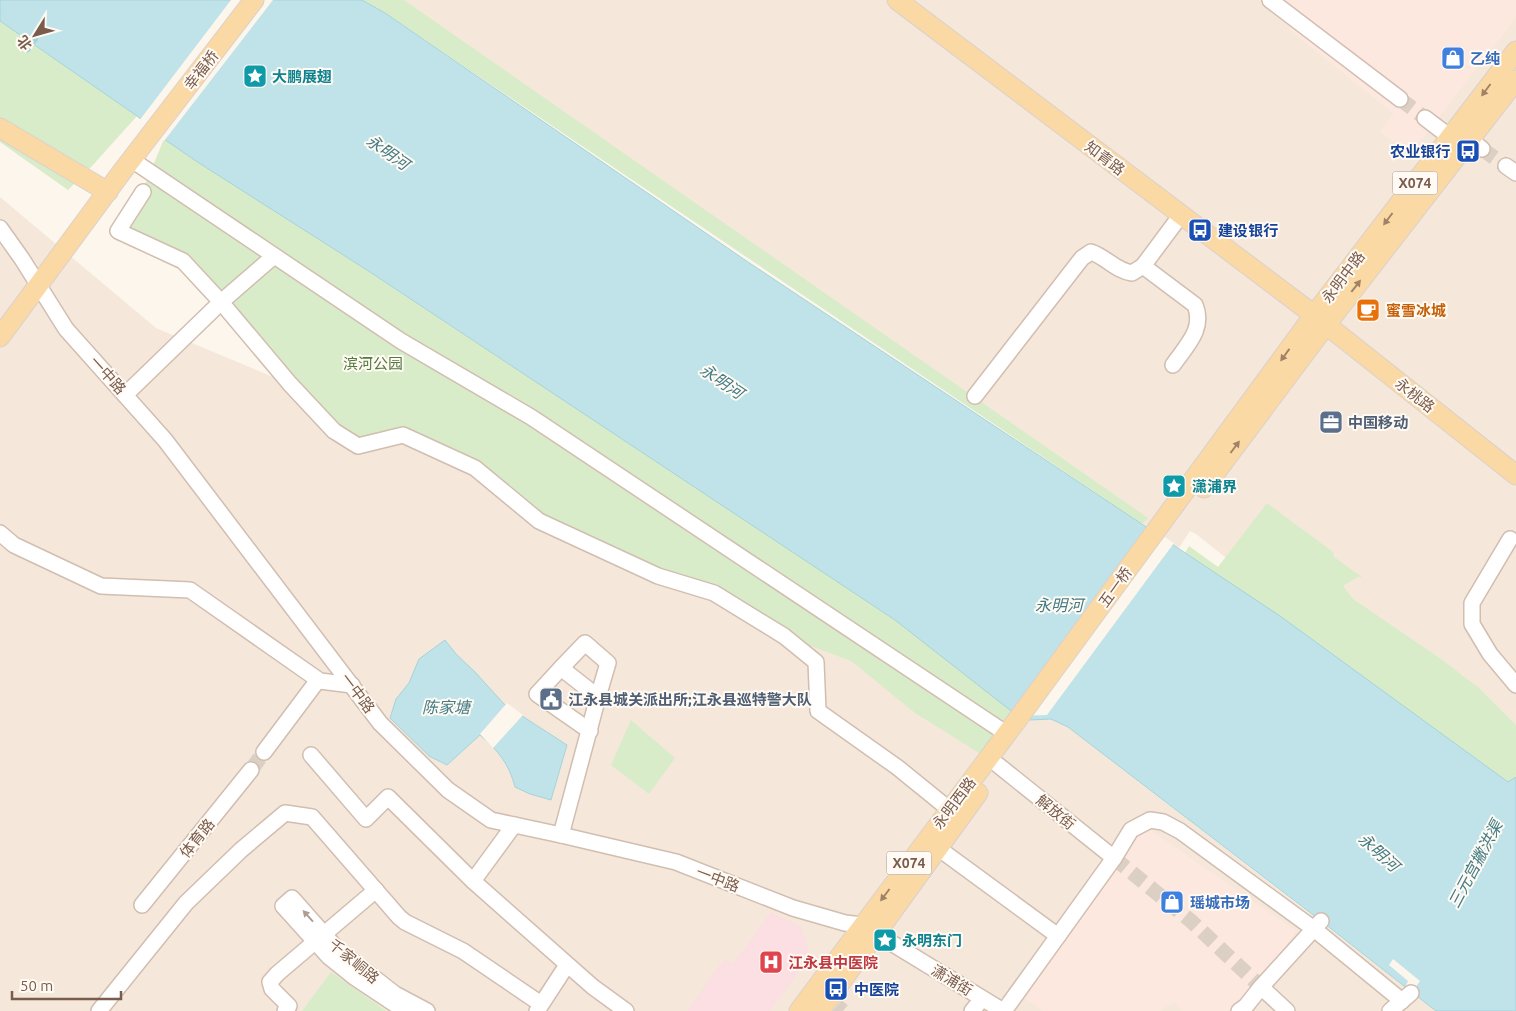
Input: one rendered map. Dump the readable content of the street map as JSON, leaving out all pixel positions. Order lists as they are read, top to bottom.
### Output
{
  "streets": {
    "main road": [
      "幸福桥",
      "知青路",
      "X074",
      "永明中路",
      "永桃路",
      "五一桥",
      "永明西路"
    ],
    "street": [
      "一中路",
      "解放街",
      "体育路",
      "千家峒路",
      "潇浦街"
    ]
  },
  "crossings": [
    ["幸福桥", "一中路"],
    ["知青路", "永明中路"],
    ["知青路", "永桃路"],
    ["永明中路", "永桃路"],
    ["永明中路", "五一桥"],
    ["一中路", "永明西路"],
    ["一中路", "潇浦街"],
    ["五一桥", "永明西路"],
    ["永明西路", "解放街"],
    ["永明西路", "潇浦街"]
  ],
  "water": ["永明河", "陈家塘", "三元宫撇洪渠"],
  "parks": ["滨河公园"],
  "places": {
    "shop": ["乙纯", "瑶城市场"],
    "place": ["大鹏展翅", "潇浦界", "永明东门"],
    "bus stop": ["农业银行", "建设银行", "中医院"],
    "cafe": ["蜜雪冰城"],
    "office": ["中国移动"],
    "public building": ["江永县城关派出所;江永县巡特警大队"],
    "hospital": ["江永县中医院"]
  },
  "scale_bar": "50 m",
  "north": "bottom left"
}
